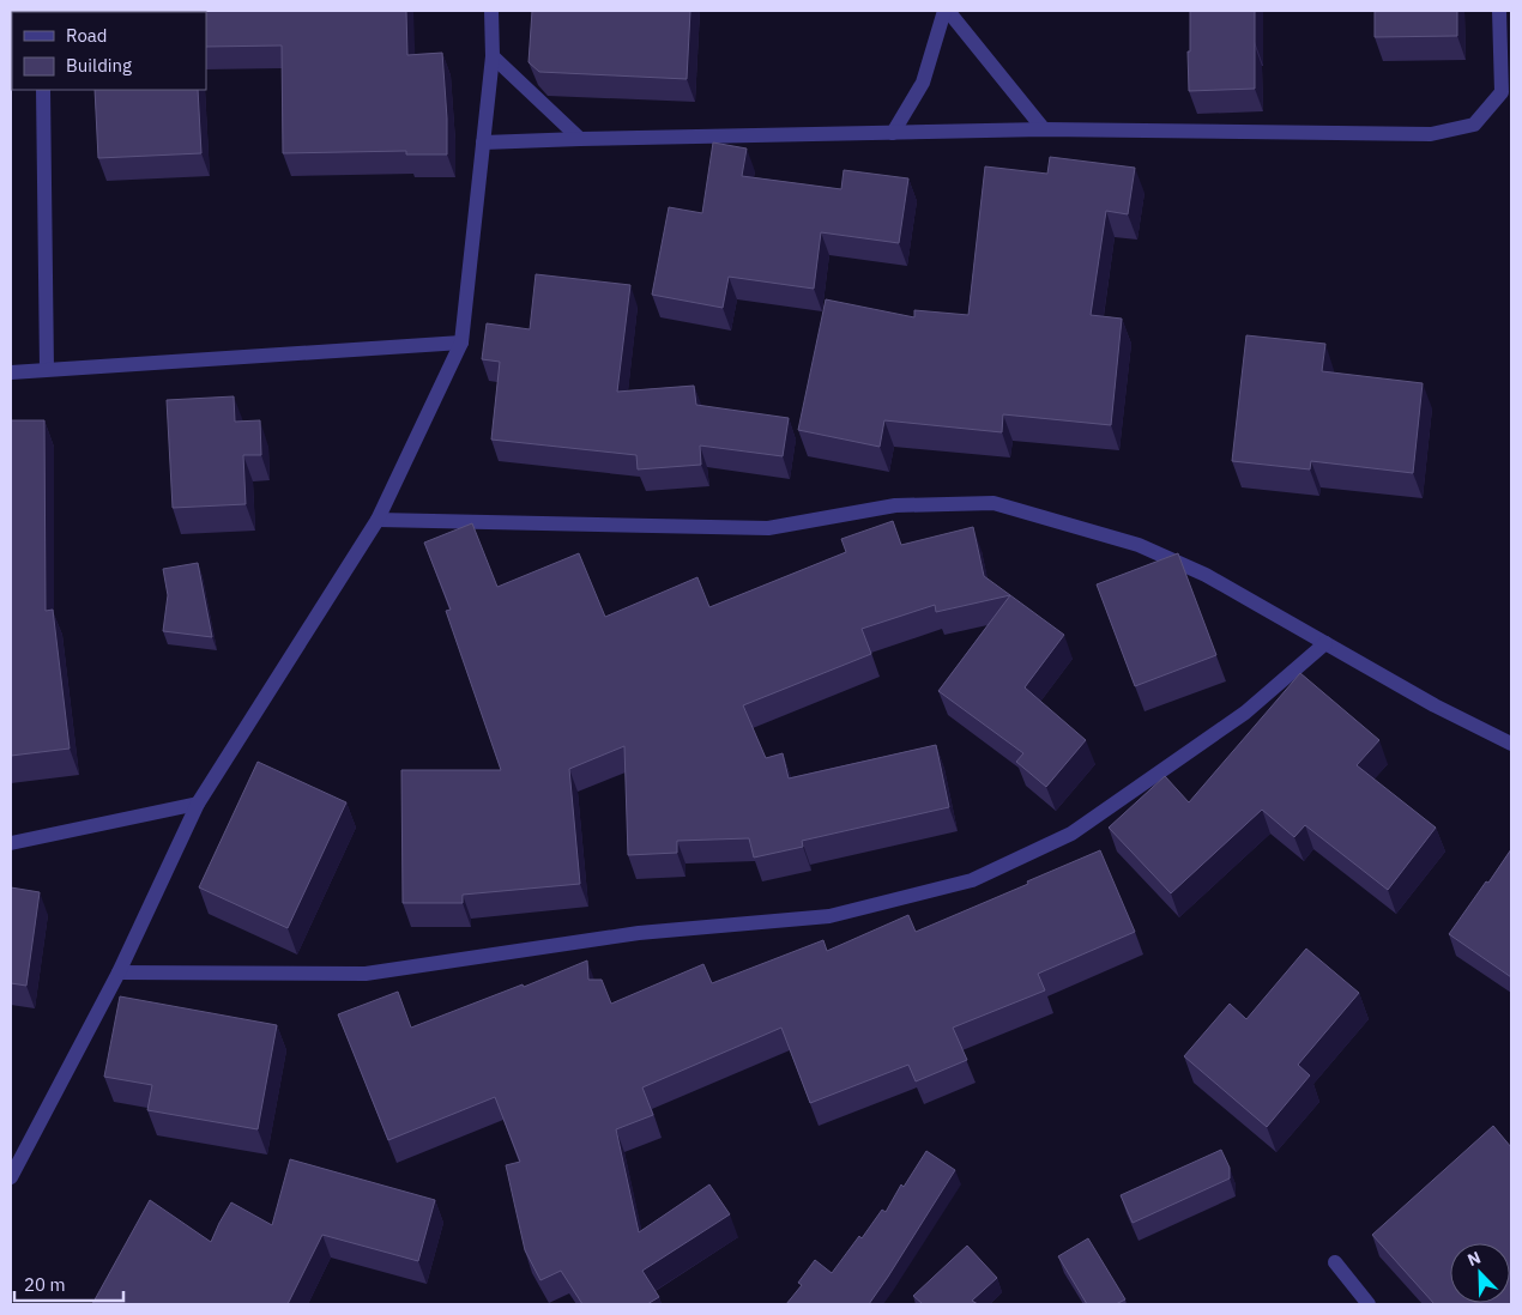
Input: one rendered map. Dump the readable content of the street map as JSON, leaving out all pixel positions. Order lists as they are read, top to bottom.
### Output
{
  "legend": ["Road", "Building"],
  "scale_bar": "20 m",
  "north": "top left"
}
